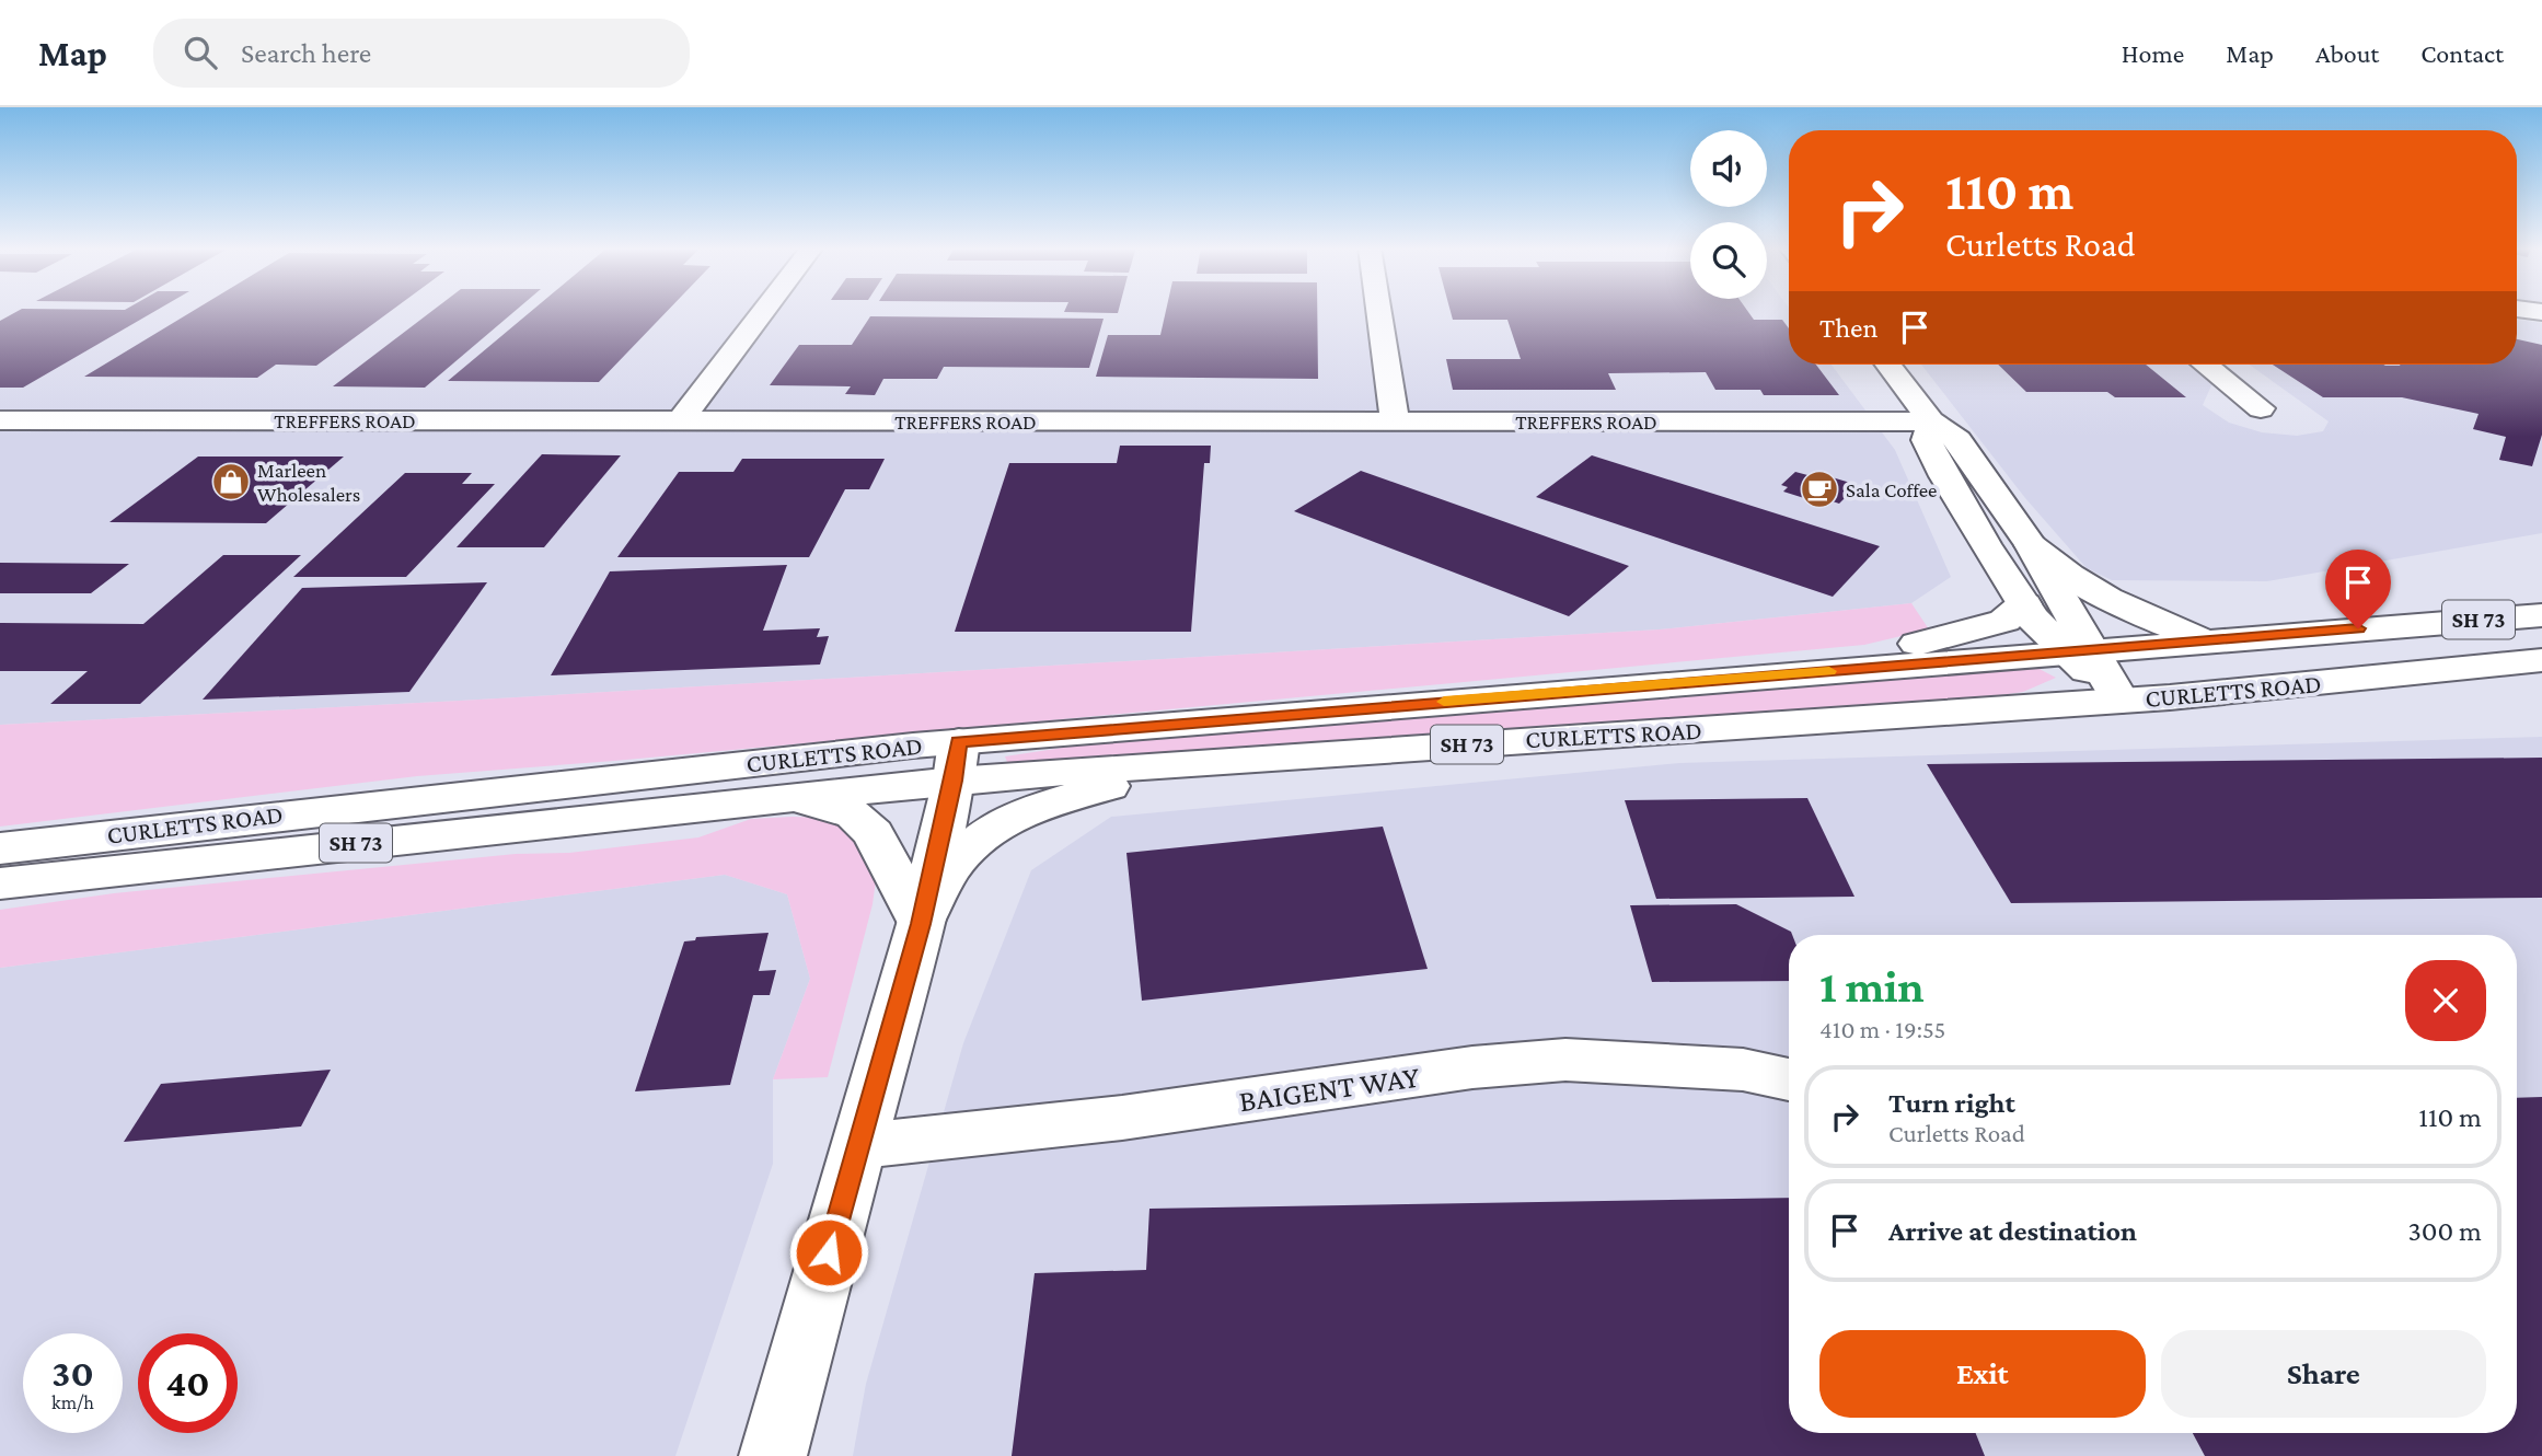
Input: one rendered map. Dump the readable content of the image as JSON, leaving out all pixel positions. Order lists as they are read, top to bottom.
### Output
{
  "streets": {
    "main road": [
      "TREFFERS ROAD",
      "SH 73",
      "CURLETTS ROAD",
      "BAIGENT WAY"
    ]
  },
  "places": {
    "shop": ["Marleen Wholesalers"],
    "cafe": ["Sala Coffee"]
  },
  "page": {
    "header": "Map",
    "search": "Search here",
    "nav": [
      "Home",
      "Map",
      "About",
      "Contact"
    ],
    "turn": ["110 m", "Curletts Road"],
    "then": "Then",
    "heading": ["1 min", "410 m · 19:55"],
    "list": [
      {
        "name": "Turn right",
        "note": "Curletts Road",
        "value": "110 m"
      },
      {
        "name": "Arrive at destination",
        "value": "300 m"
      }
    ],
    "buttons": ["Exit", "Share"],
    "speed": "30 km/h",
    "limit": "40"
  }
}
